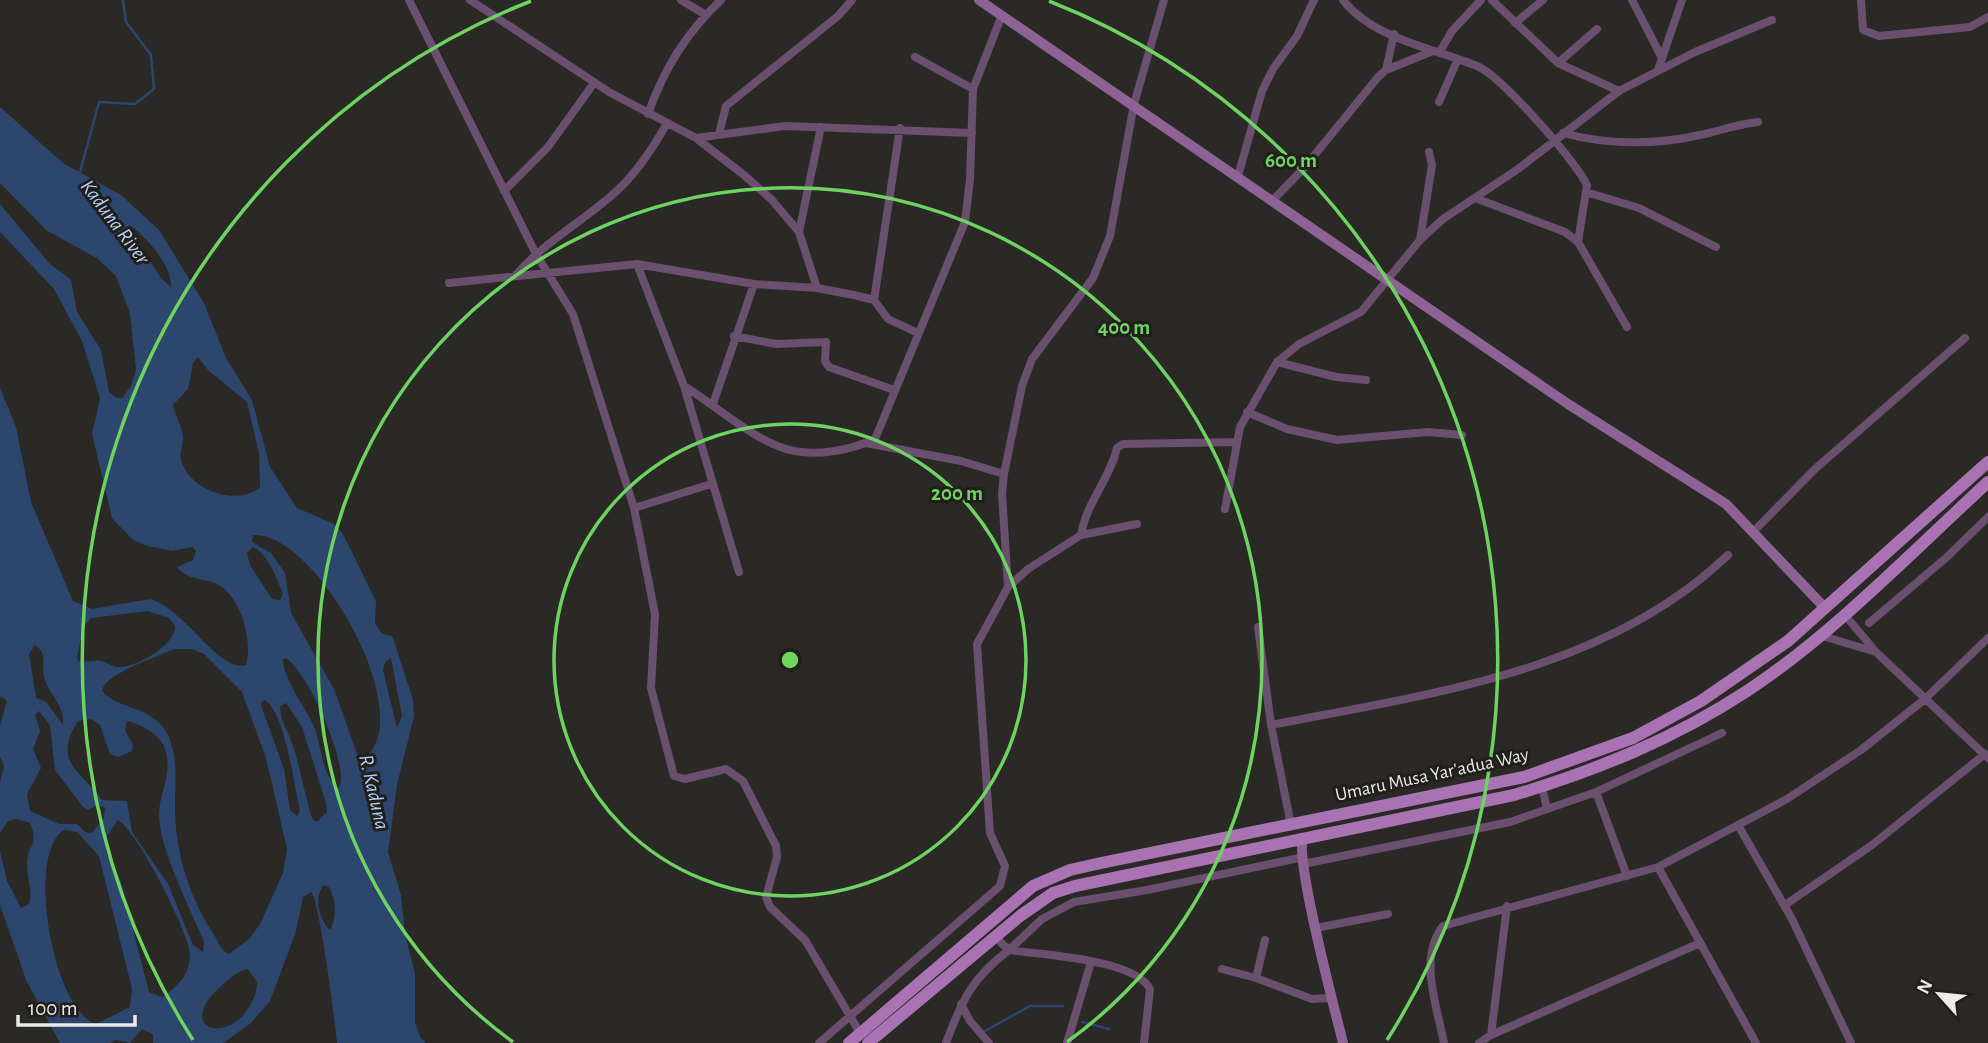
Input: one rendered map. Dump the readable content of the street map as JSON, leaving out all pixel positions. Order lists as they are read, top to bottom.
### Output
{
  "streets": {
    "main road": ["Umaru Musa Yar'adua Way"]
  },
  "water": ["Kaduna River", "R. Kaduna"],
  "scale_bar": "100 m",
  "north": "top left",
  "rings": ["600 m", "400 m", "200 m"]
}
